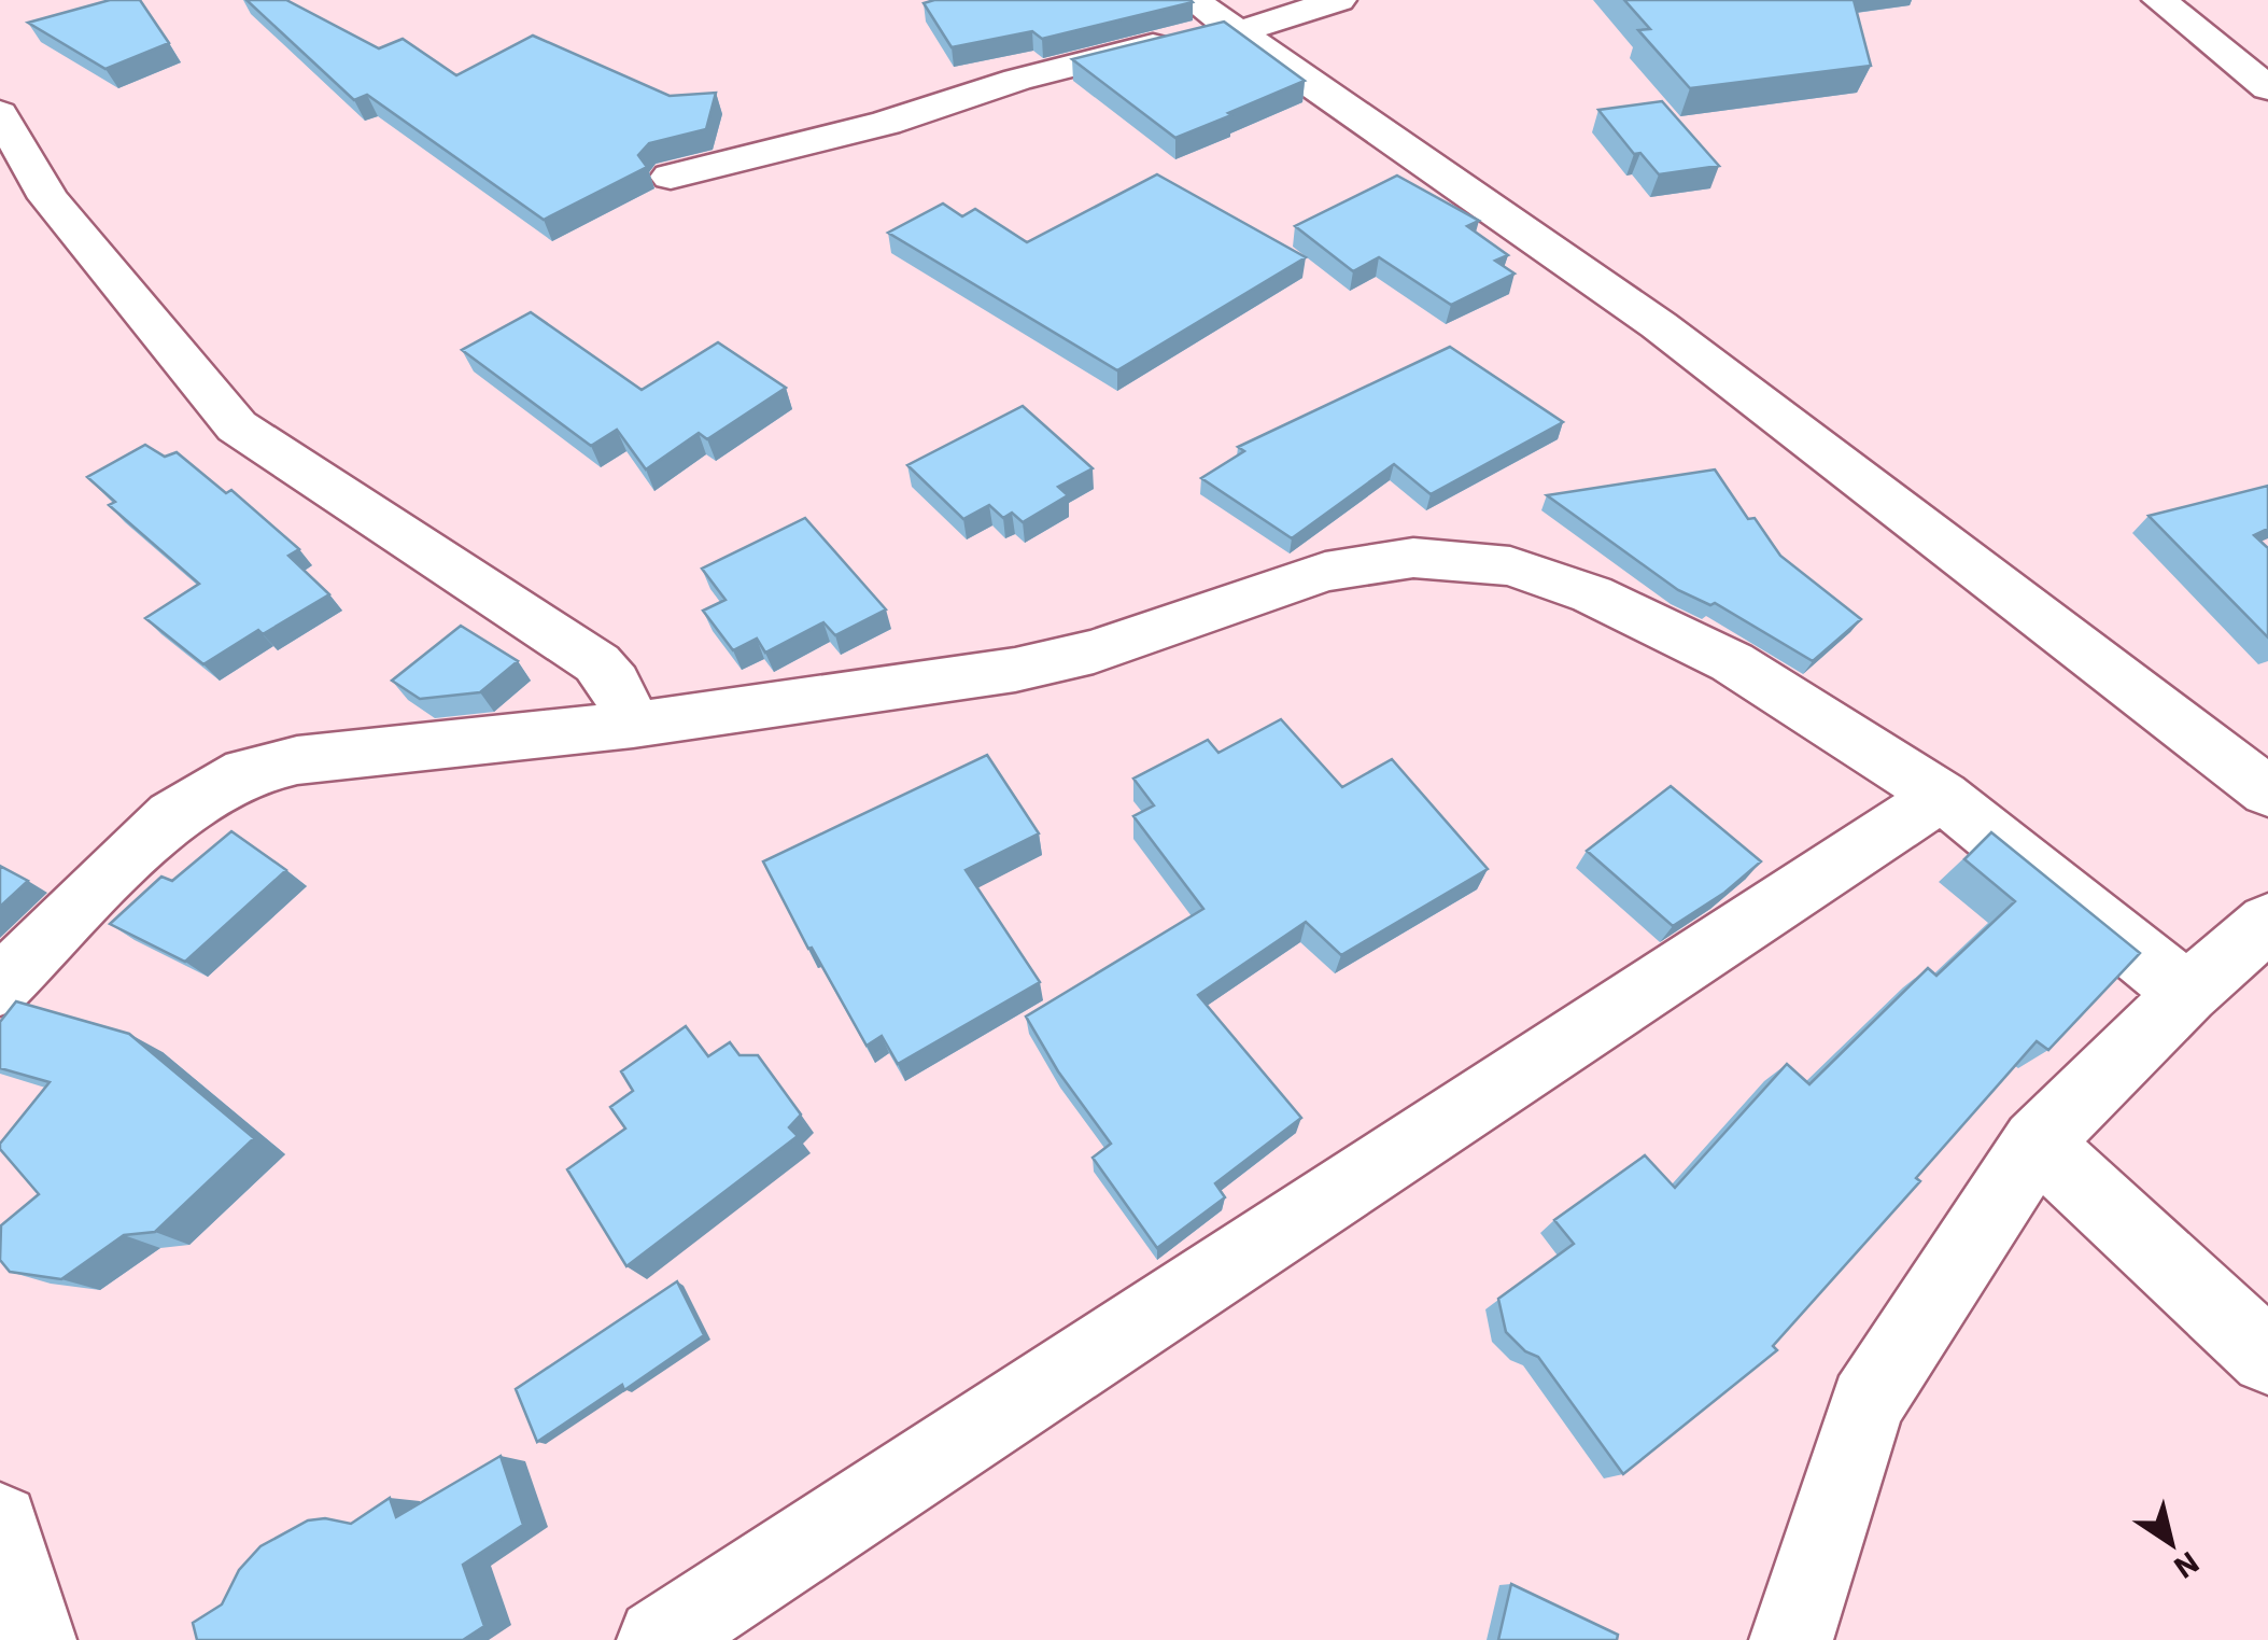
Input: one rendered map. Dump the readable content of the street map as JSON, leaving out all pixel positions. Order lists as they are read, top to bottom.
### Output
{
  "north": "bottom right"
}
